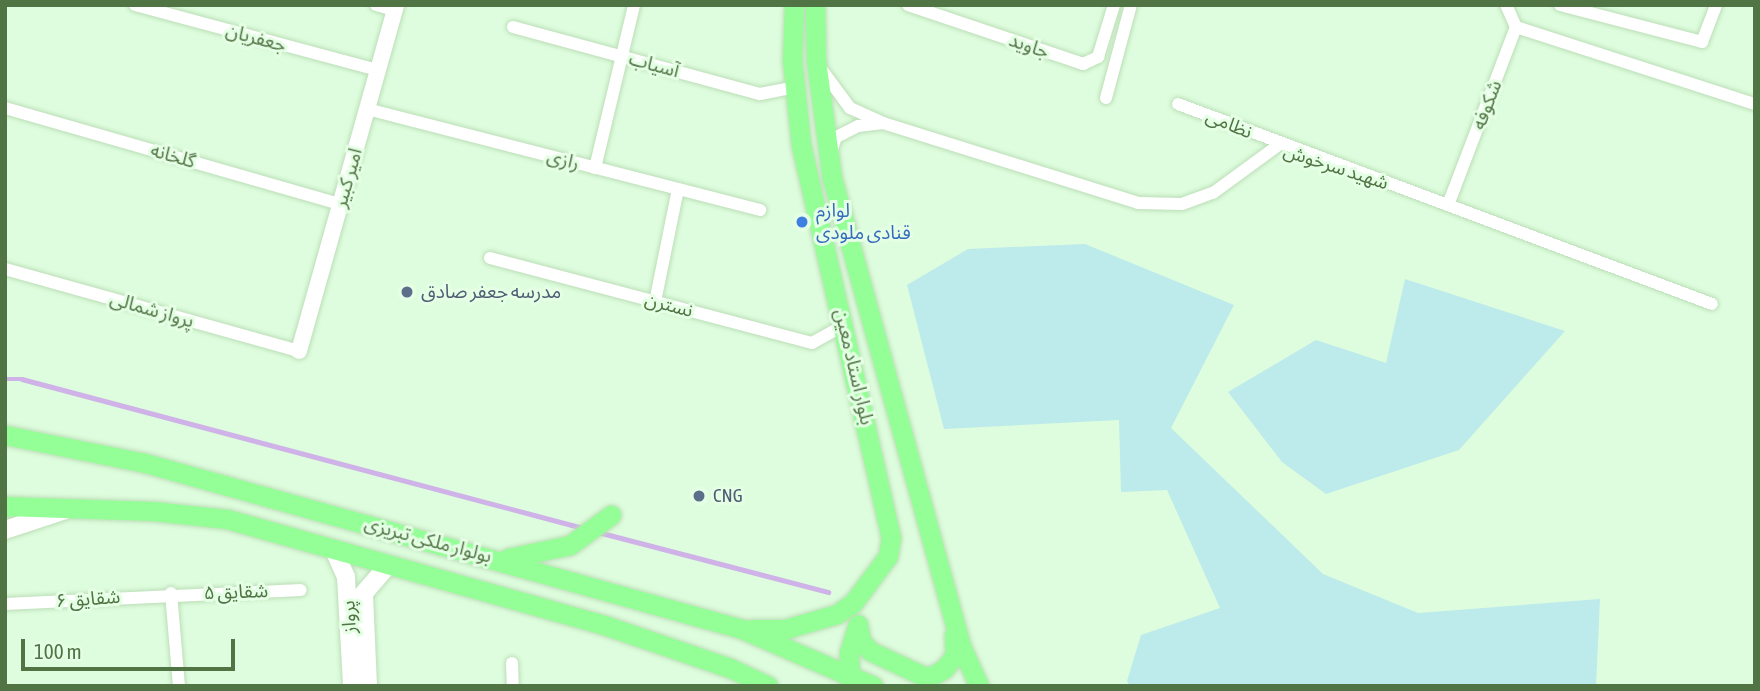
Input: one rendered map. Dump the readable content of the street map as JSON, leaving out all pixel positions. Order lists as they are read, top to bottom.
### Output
{
  "streets": {
    "main road": ["بلوار استاد معین", "بولوار ملکی تبریزی", "پرواز"],
    "street": [
      "جعفریان",
      "جاوید",
      "آسیاب",
      "شکوفه",
      "نظامی",
      "گلخانه",
      "رازی",
      "شهید سرخوش",
      "امیر کبیر",
      "نسترن",
      "پرواز شمالی",
      "شقایق ۵",
      "شقایق ۶"
    ]
  },
  "crossings": [
    ["جعفریان", "امیر کبیر"],
    ["آسیاب", "بلوار استاد معین"],
    ["شکوفه", "شهید سرخوش"],
    ["نظامی", "شهید سرخوش"],
    ["گلخانه", "امیر کبیر"],
    ["رازی", "امیر کبیر"],
    ["شهید سرخوش", "بلوار استاد معین"],
    ["امیر کبیر", "پرواز شمالی"],
    ["نسترن", "بلوار استاد معین"],
    ["بولوار ملکی تبریزی", "پرواز"],
    ["شقایق ۵", "شقایق ۶"]
  ],
  "places": ["لوازم قنادی ملودی", "مدرسه جعفر صادق", "CNG"],
  "scale_bar": "100 m"
}
